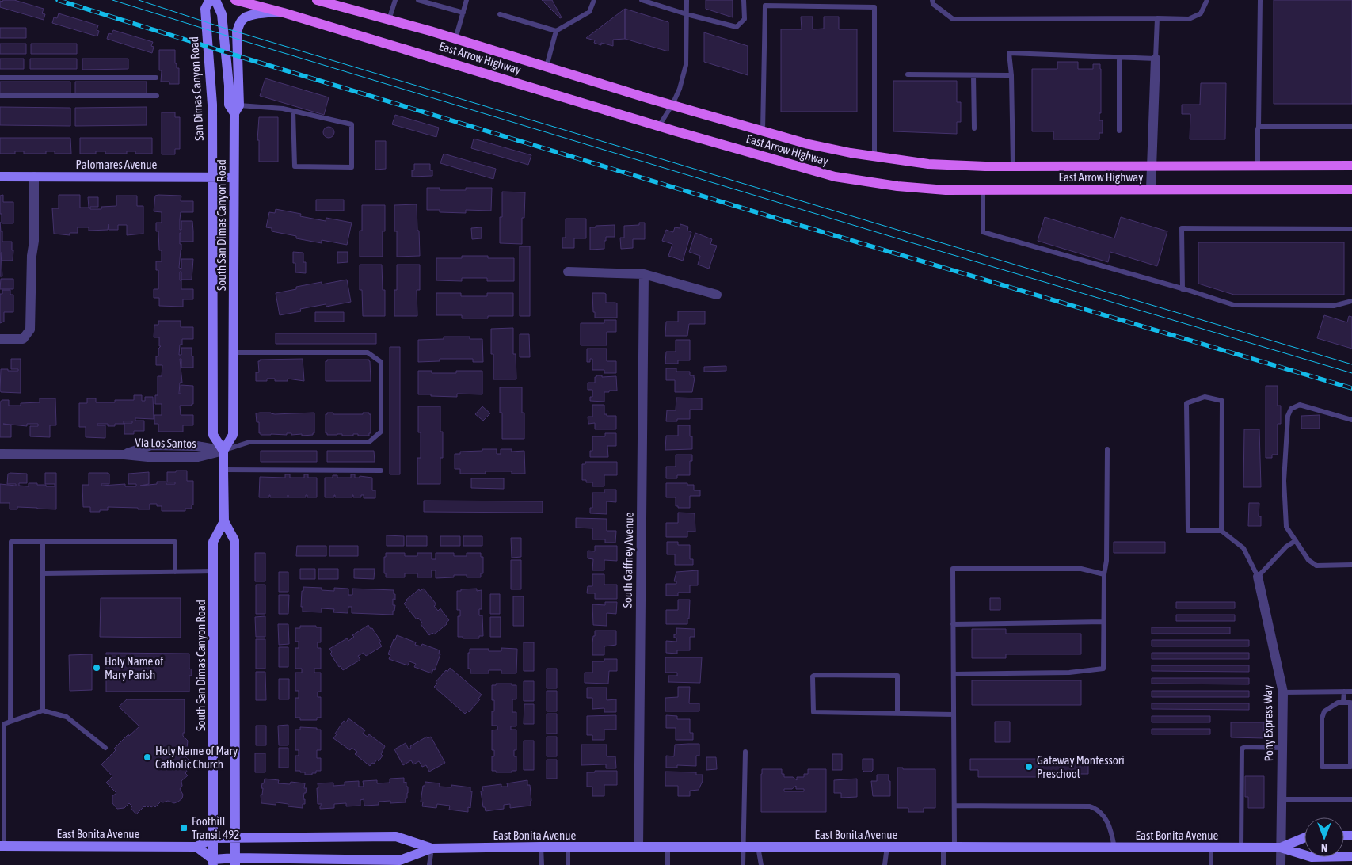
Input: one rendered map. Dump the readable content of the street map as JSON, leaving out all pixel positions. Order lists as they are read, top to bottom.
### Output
{
  "streets": {
    "main road": [
      "East Arrow Highway",
      "San Dimas Canyon Road",
      "Palomares Avenue",
      "South San Dimas Canyon Road",
      "East Bonita Avenue"
    ],
    "street": ["Via Los Santos", "South Gaffney Avenue", "Pony Express Way"]
  },
  "crossings": [
    ["San Dimas Canyon Road", "Palomares Avenue"],
    ["San Dimas Canyon Road", "South San Dimas Canyon Road"],
    ["Palomares Avenue", "South San Dimas Canyon Road"],
    ["South San Dimas Canyon Road", "Via Los Santos"],
    ["South San Dimas Canyon Road", "East Bonita Avenue"],
    ["South Gaffney Avenue", "East Bonita Avenue"],
    ["Pony Express Way", "East Bonita Avenue"]
  ],
  "places": {
    "other": ["Holy Name of Mary Parish", "Holy Name of Mary Catholic Church", "Gateway Montessori Preschool"],
    "transit": ["Foothill Transit 492"]
  },
  "north": "bottom"
}
